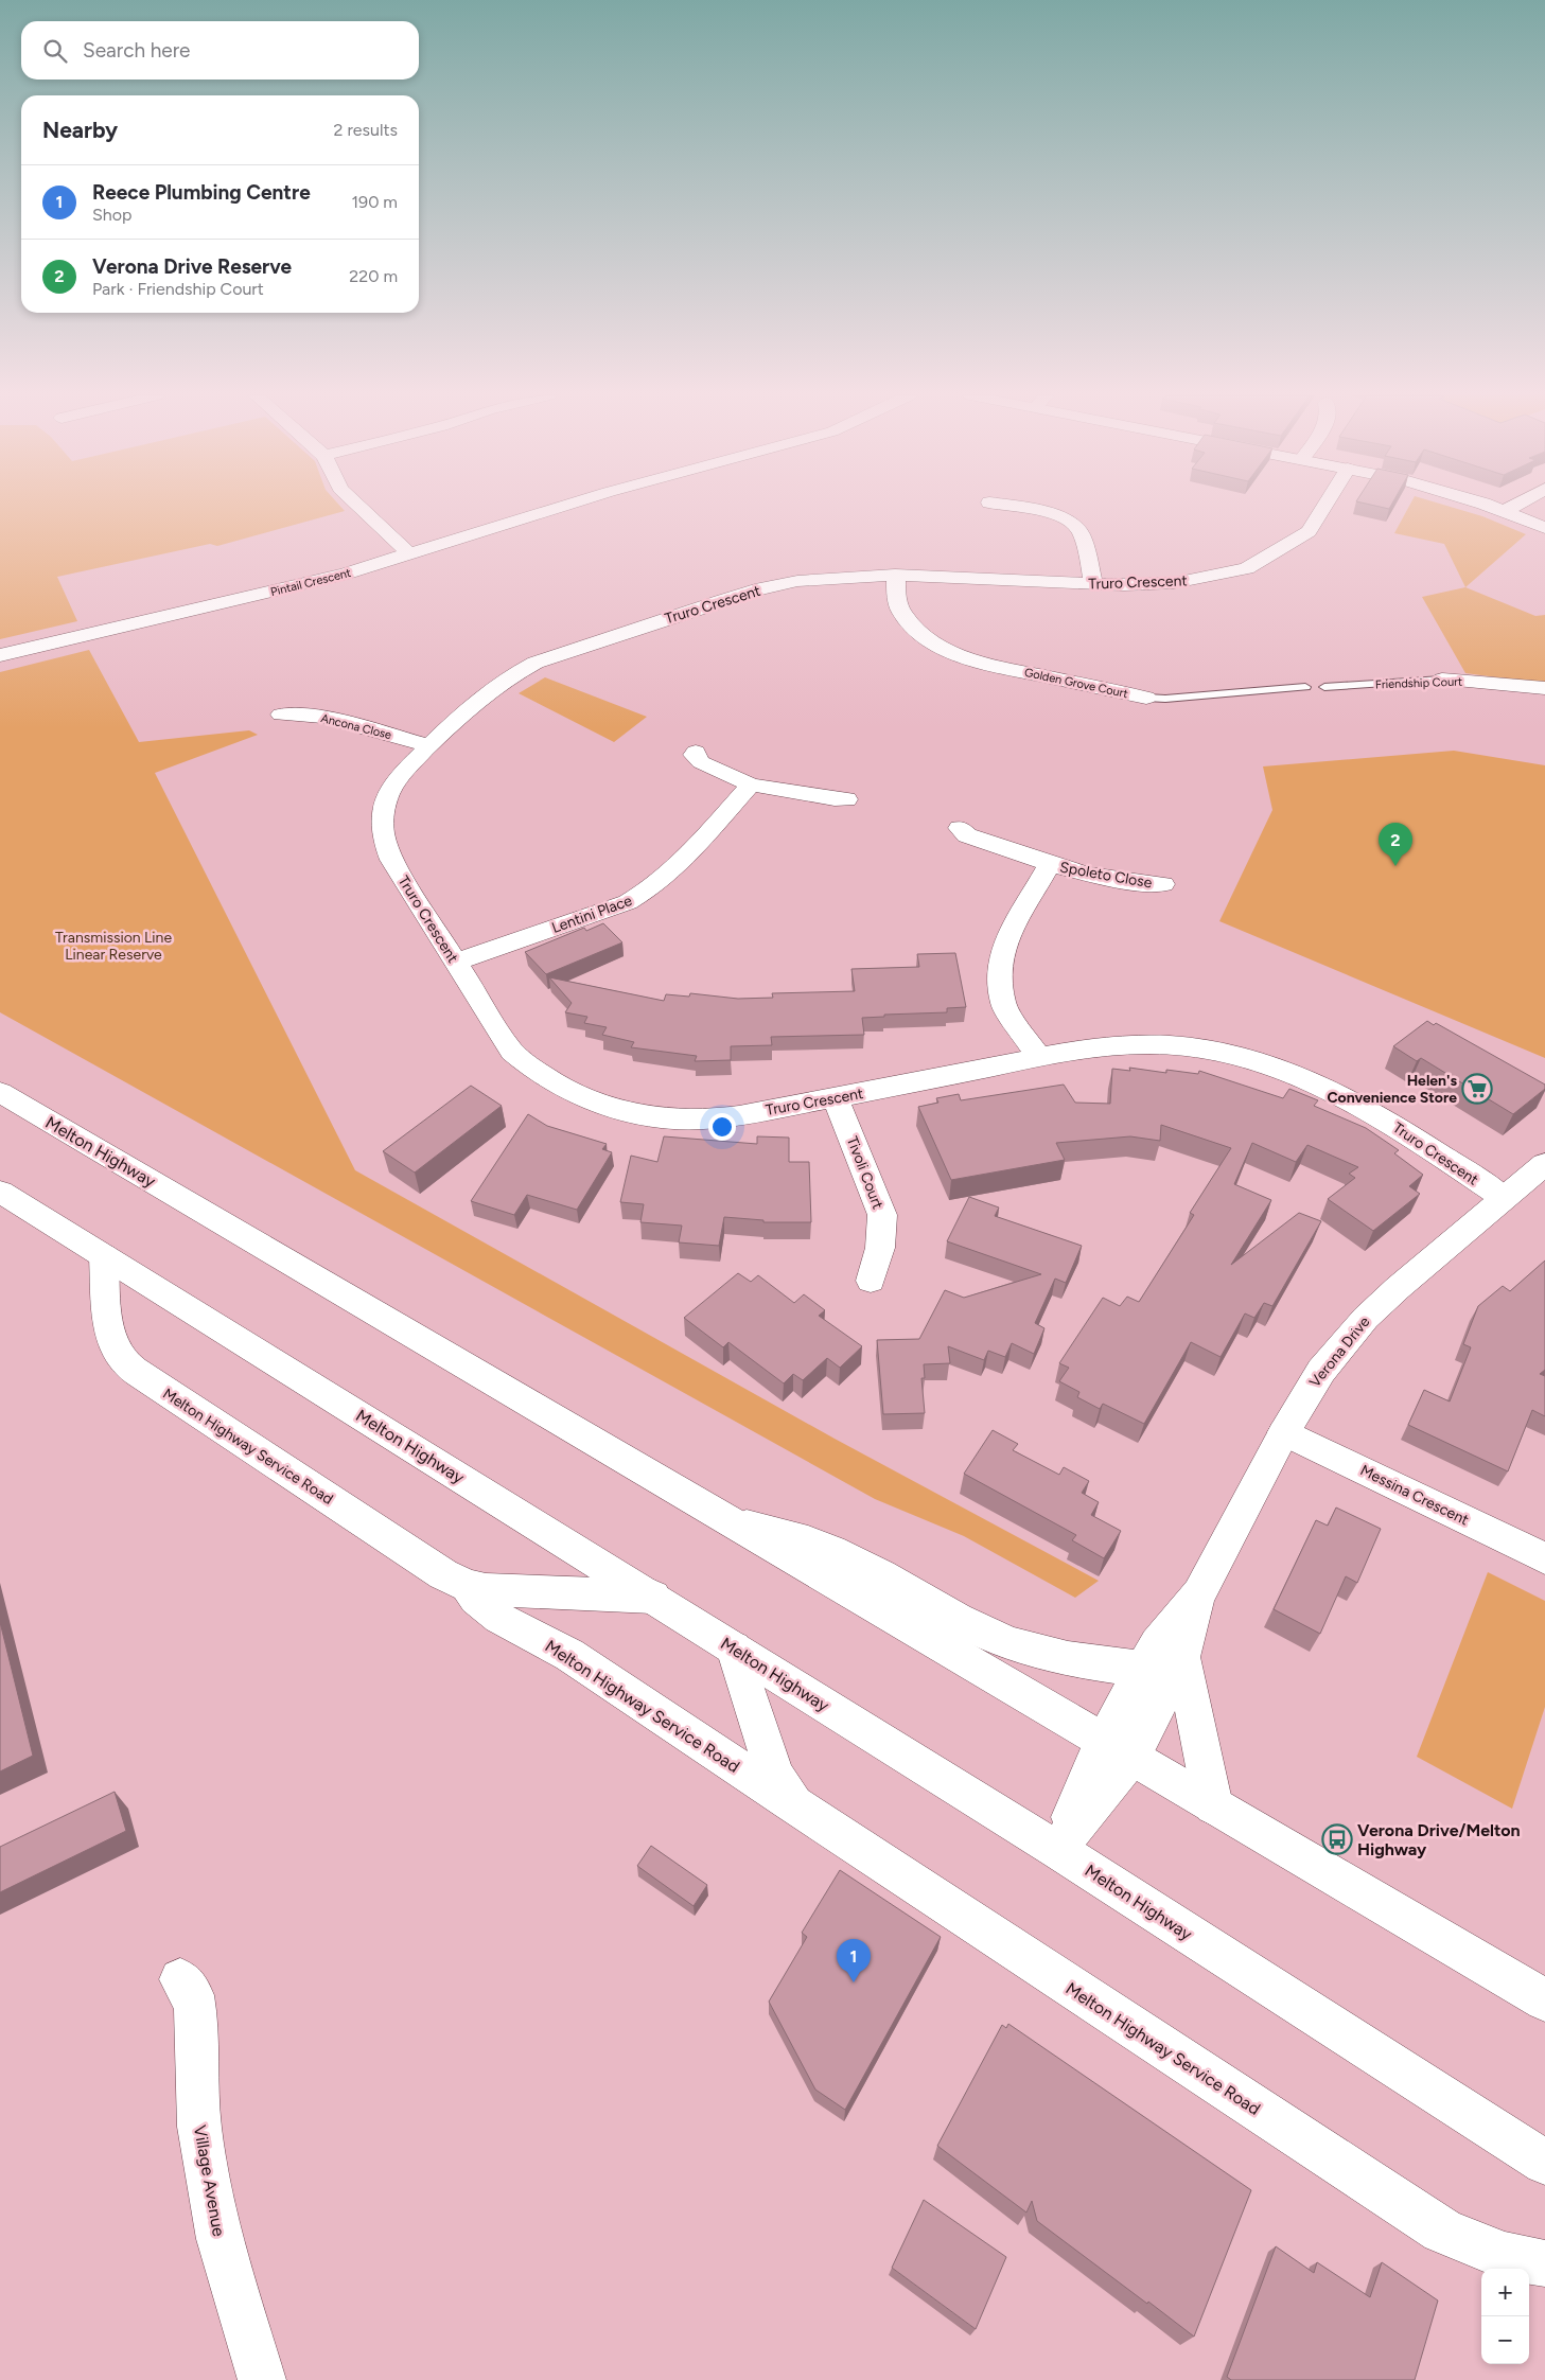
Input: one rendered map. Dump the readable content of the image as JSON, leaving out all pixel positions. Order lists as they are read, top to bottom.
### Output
{
  "streets": {
    "main road": [
      "Pintail Crescent",
      "Truro Crescent",
      "Golden Grove Court",
      "Friendship Court",
      "Ancona Close",
      "Spoleto Close",
      "Lentini Place",
      "Melton Highway",
      "Tivoli Court",
      "Verona Drive",
      "Melton Highway Service Road",
      "Messina Crescent",
      "Village Avenue"
    ]
  },
  "crossings": [
    ["Truro Crescent", "Golden Grove Court"],
    ["Truro Crescent", "Ancona Close"],
    ["Truro Crescent", "Spoleto Close"],
    ["Truro Crescent", "Lentini Place"],
    ["Truro Crescent", "Tivoli Court"],
    ["Truro Crescent", "Verona Drive"],
    ["Melton Highway", "Verona Drive"],
    ["Melton Highway", "Melton Highway Service Road"],
    ["Verona Drive", "Messina Crescent"]
  ],
  "parks": ["Transmission Line Linear Reserve"],
  "places": {
    "supermarket": ["Helen's Convenience Store"],
    "bus stop": ["Verona Drive/Melton Highway"]
  },
  "page": {
    "search": "Search here",
    "heading": ["Nearby", "2 results"],
    "list": [
      {
        "mark": "1",
        "name": "Reece Plumbing Centre",
        "note": "Shop",
        "value": "190 m"
      },
      {
        "mark": "2",
        "name": "Verona Drive Reserve",
        "note": "Park · Friendship Court",
        "value": "220 m"
      }
    ],
    "pins": ["2", "1"],
    "map_buttons": ["+", "−"]
  }
}
